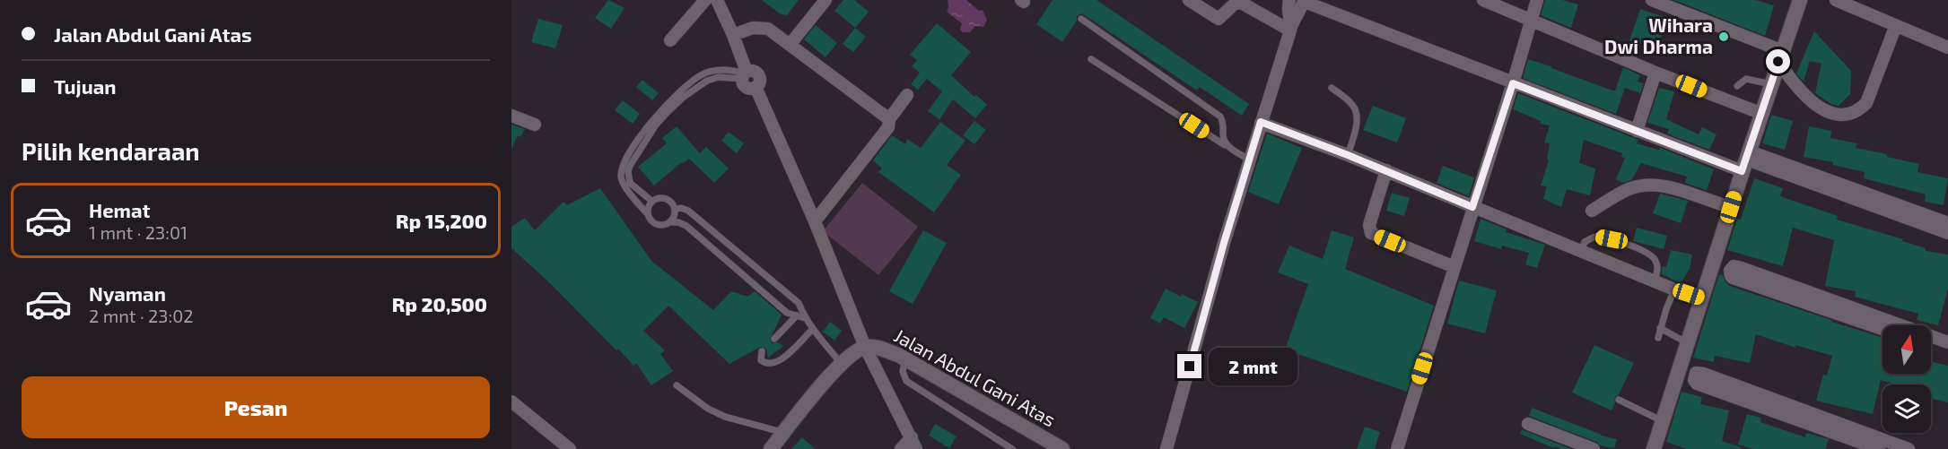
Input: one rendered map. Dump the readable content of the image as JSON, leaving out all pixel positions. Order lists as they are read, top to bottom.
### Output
{
  "streets": {
    "street": ["Jalan Abdul Gani Atas"]
  },
  "places": ["Wihara Dwi Dharma"],
  "north": "top",
  "page": {
    "banner": ["Jalan Abdul Gani Atas", "Tujuan"],
    "heading": "Pilih kendaraan",
    "list": [
      {
        "name": "Hemat",
        "note": "1 mnt · 23:01",
        "value": "Rp 15,200"
      },
      {
        "name": "Nyaman",
        "note": "2 mnt · 23:02",
        "value": "Rp 20,500"
      }
    ],
    "bubble": "2 mnt",
    "buttons": "Pesan"
  }
}
